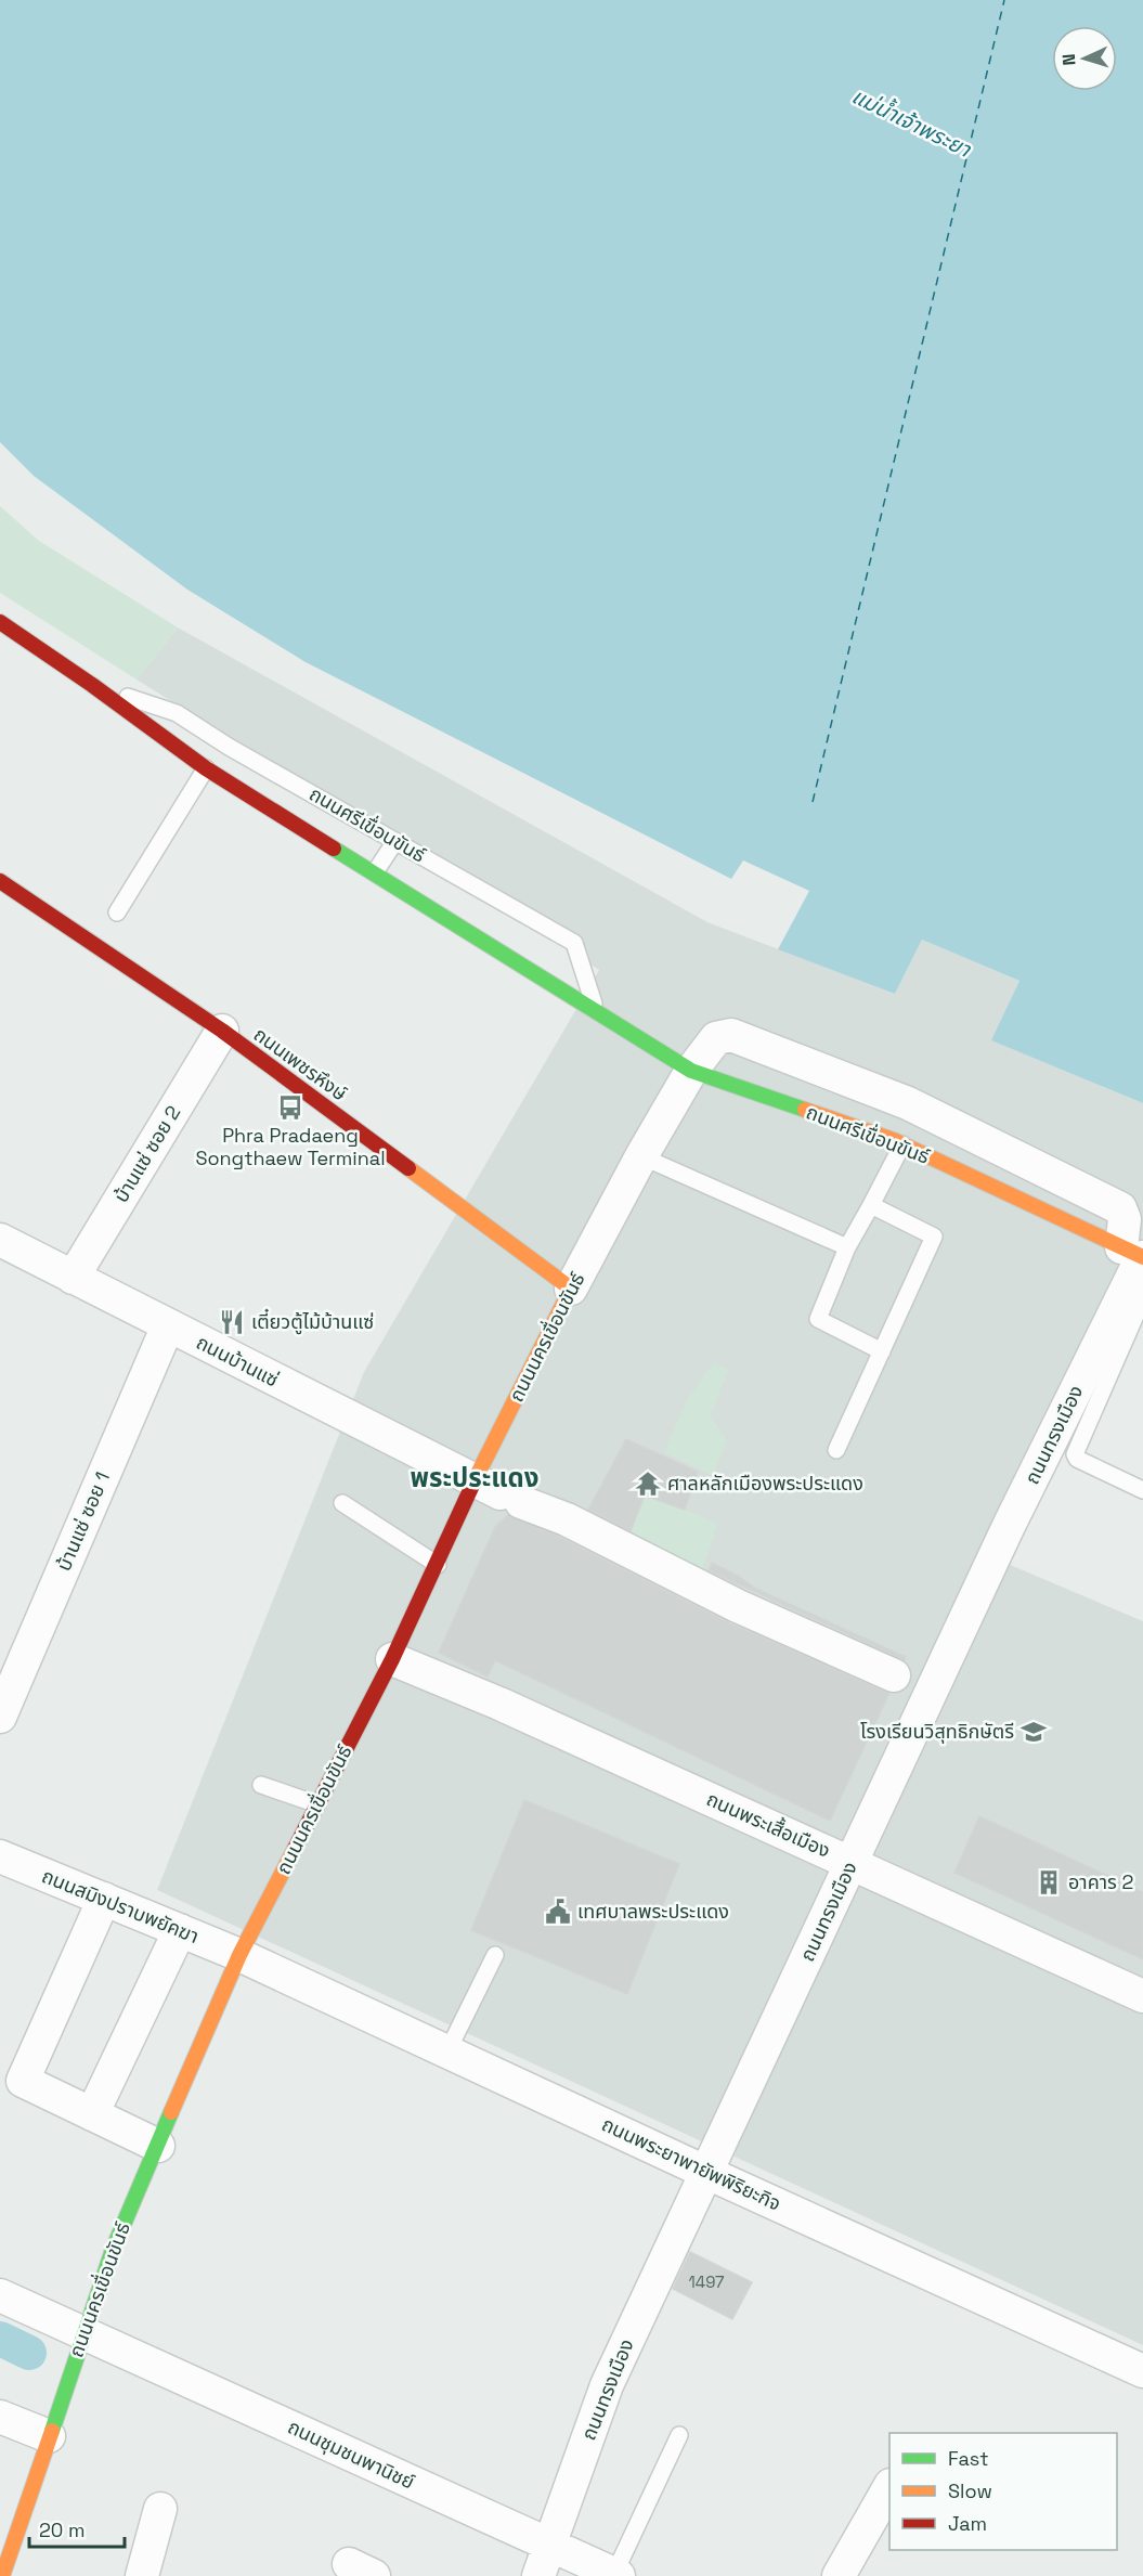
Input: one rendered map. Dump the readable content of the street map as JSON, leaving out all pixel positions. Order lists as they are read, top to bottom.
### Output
{
  "streets": {
    "main road": ["ถนนศรีเขื่อนขันธ์", "ถนนเพชรหึงษ์", "ถนนนครเขื่อนขันธ์"],
    "street": [
      "บ้านแซ่ ซอย 2",
      "ถนนบ้านแซ่",
      "ถนนทรงเมือง",
      "บ้านแซ่ ซอย 1",
      "ถนนพระเสื้อเมือง",
      "ถนนสมิงปราบพยัคฆา",
      "ถนนพระยาพายัพพิริยะกิจ",
      "ถนนชุมชนพานิชย์"
    ]
  },
  "crossings": [
    ["ถนนศรีเขื่อนขันธ์", "ถนนนครเขื่อนขันธ์"],
    ["ถนนศรีเขื่อนขันธ์", "ถนนทรงเมือง"],
    ["ถนนเพชรหึงษ์", "บ้านแซ่ ซอย 2"],
    ["ถนนเพชรหึงษ์", "ถนนนครเขื่อนขันธ์"],
    ["บ้านแซ่ ซอย 2", "ถนนบ้านแซ่"],
    ["ถนนนครเขื่อนขันธ์", "ถนนบ้านแซ่"],
    ["ถนนนครเขื่อนขันธ์", "ถนนทรงเมือง"],
    ["ถนนนครเขื่อนขันธ์", "ถนนพระเสื้อเมือง"],
    ["ถนนนครเขื่อนขันธ์", "ถนนสมิงปราบพยัคฆา"],
    ["ถนนนครเขื่อนขันธ์", "ถนนพระยาพายัพพิริยะกิจ"],
    ["ถนนนครเขื่อนขันธ์", "ถนนชุมชนพานิชย์"],
    ["ถนนบ้านแซ่", "บ้านแซ่ ซอย 1"],
    ["ถนนทรงเมือง", "ถนนพระเสื้อเมือง"],
    ["ถนนทรงเมือง", "ถนนพระยาพายัพพิริยะกิจ"],
    ["ถนนทรงเมือง", "ถนนชุมชนพานิชย์"],
    ["ถนนสมิงปราบพยัคฆา", "ถนนพระยาพายัพพิริยะกิจ"]
  ],
  "districts": ["พระประแดง"],
  "water": ["แม่น้ำเจ้าพระยา"],
  "places": {
    "bus stop": ["Phra Pradaeng Songthaew Terminal"],
    "restaurant": ["เตี๋ยวตู้ไม้บ้านแซ่"],
    "temple": ["ศาลหลักเมืองพระประแดง"],
    "school or university": ["โรงเรียนวิสุทธิกษัตรี"],
    "building": ["อาคาร 2"],
    "public building": ["เทศบาลพระประแดง"]
  },
  "house_numbers": ["1497"],
  "legend": ["Fast", "Slow", "Jam"],
  "scale_bar": "20 m",
  "north": "left"
}
